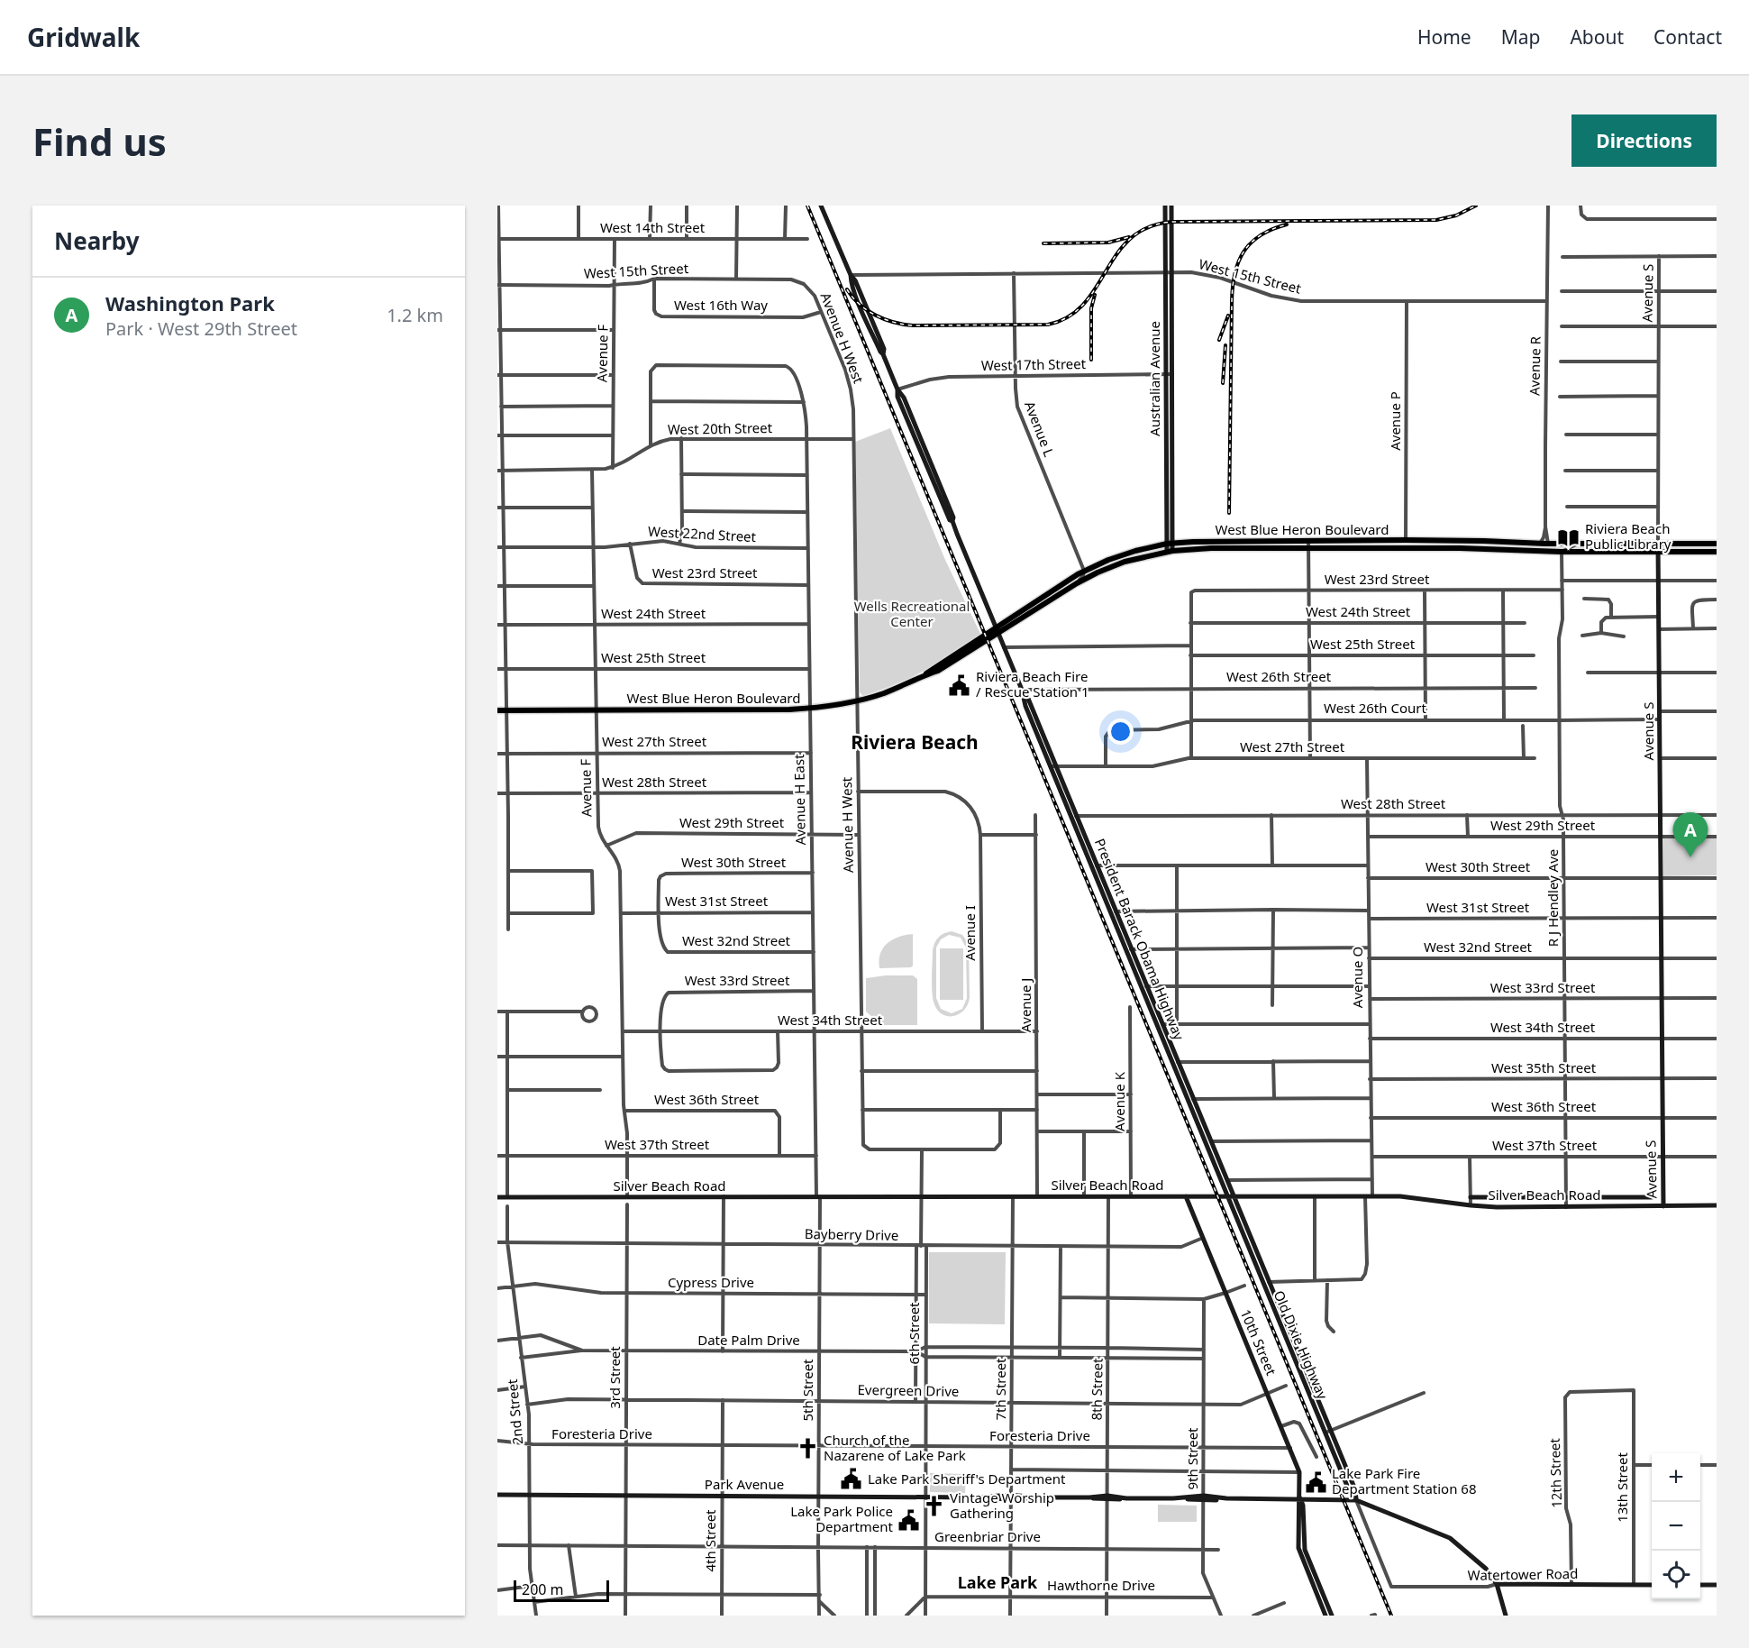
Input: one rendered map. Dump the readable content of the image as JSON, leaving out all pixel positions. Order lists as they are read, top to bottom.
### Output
{
  "streets": {
    "main road": ["West Blue Heron Boulevard"],
    "street": [
      "West 14th Street",
      "West 15th Street",
      "Avenue S",
      "West 16th Way",
      "Avenue H West",
      "Avenue F",
      "West 17th Street",
      "Avenue R",
      "Australian Avenue",
      "Avenue P",
      "West 20th Street",
      "Avenue L",
      "West 22nd Street",
      "West 23rd Street",
      "West 24th Street",
      "West 25th Street",
      "West 26th Street",
      "West 26th Court",
      "West 27th Street",
      "West 28th Street",
      "Avenue H East",
      "West 29th Street",
      "West 30th Street",
      "R J Hendley Ave",
      "West 31st Street",
      "Avenue I",
      "President Barack Obama Highway",
      "West 32nd Street",
      "Avenue O",
      "West 33rd Street",
      "Avenue J",
      "West 34th Street",
      "West 35th Street",
      "West 36th Street",
      "Avenue K",
      "West 37th Street",
      "Silver Beach Road",
      "Bayberry Drive",
      "Cypress Drive",
      "6th Street",
      "Date Palm Drive",
      "10th Street",
      "Old Dixie Highway",
      "3rd Street",
      "7th Street",
      "8th Street",
      "5th Street",
      "Evergreen Drive",
      "2nd Street",
      "Foresteria Drive",
      "9th Street",
      "12th Street",
      "Park Avenue",
      "13th Street",
      "Greenbriar Drive",
      "4th Street",
      "Watertower Road",
      "Hawthorne Drive"
    ]
  },
  "crossings": [
    ["West 14th Street", "Avenue F"],
    ["West 15th Street", "West 16th Way"],
    ["West 15th Street", "Avenue H West"],
    ["West 15th Street", "Avenue F"],
    ["West 15th Street", "Avenue R"],
    ["West 15th Street", "Australian Avenue"],
    ["West 15th Street", "Avenue P"],
    ["West 15th Street", "Avenue L"],
    ["West 15th Street", "President Barack Obama Highway"],
    ["Avenue S", "West Blue Heron Boulevard"],
    ["Avenue S", "West 26th Court"],
    ["Avenue S", "West 28th Street"],
    ["Avenue S", "West 29th Street"],
    ["Avenue S", "West 30th Street"],
    ["Avenue S", "West 31st Street"],
    ["Avenue S", "West 32nd Street"],
    ["Avenue S", "West 33rd Street"],
    ["Avenue S", "West 34th Street"],
    ["Avenue S", "West 35th Street"],
    ["Avenue S", "West 36th Street"],
    ["Avenue S", "West 37th Street"],
    ["Avenue S", "Silver Beach Road"],
    ["West 16th Way", "Avenue H West"],
    ["Avenue H West", "West 20th Street"],
    ["Avenue H West", "West Blue Heron Boulevard"],
    ["Avenue H West", "West 29th Street"],
    ["Avenue H West", "West 34th Street"],
    ["Avenue H West", "6th Street"],
    ["Avenue F", "West 20th Street"],
    ["Avenue F", "West Blue Heron Boulevard"],
    ["Avenue F", "West 22nd Street"],
    ["Avenue F", "West 24th Street"],
    ["Avenue F", "West 25th Street"],
    ["Avenue F", "West 27th Street"],
    ["Avenue F", "West 28th Street"],
    ["Avenue F", "West 29th Street"],
    ["Avenue F", "West 31st Street"],
    ["Avenue F", "West 34th Street"],
    ["Avenue F", "West 36th Street"],
    ["Avenue F", "West 37th Street"],
    ["Avenue F", "Silver Beach Road"],
    ["West 17th Street", "Australian Avenue"],
    ["West 17th Street", "Avenue L"],
    ["West 17th Street", "President Barack Obama Highway"],
    ["Avenue R", "West Blue Heron Boulevard"],
    ["Australian Avenue", "West Blue Heron Boulevard"],
    ["Avenue P", "West Blue Heron Boulevard"],
    ["West 20th Street", "Avenue H East"],
    ["Avenue L", "West Blue Heron Boulevard"],
    ["West Blue Heron Boulevard", "Avenue H East"],
    ["West Blue Heron Boulevard", "President Barack Obama Highway"],
    ["West 22nd Street", "West 23rd Street"],
    ["West 22nd Street", "Avenue H East"],
    ["West 23rd Street", "West 24th Street"],
    ["West 23rd Street", "Avenue H East"],
    ["West 23rd Street", "R J Hendley Ave"],
    ["West 24th Street", "Avenue H East"],
    ["West 25th Street", "Avenue H East"],
    ["West 26th Street", "President Barack Obama Highway"],
    ["West 26th Court", "West 27th Street"],
    ["West 26th Court", "R J Hendley Ave"],
    ["West 27th Street", "Avenue H East"],
    ["West 27th Street", "President Barack Obama Highway"],
    ["West 27th Street", "Avenue O"],
    ["West 28th Street", "Avenue H East"],
    ["West 28th Street", "R J Hendley Ave"],
    ["West 28th Street", "President Barack Obama Highway"],
    ["West 28th Street", "Avenue O"],
    ["Avenue H East", "West 29th Street"],
    ["Avenue H East", "West 30th Street"],
    ["Avenue H East", "West 31st Street"],
    ["Avenue H East", "West 32nd Street"],
    ["Avenue H East", "West 33rd Street"],
    ["Avenue H East", "West 34th Street"],
    ["Avenue H East", "West 37th Street"],
    ["Avenue H East", "Silver Beach Road"],
    ["Avenue H East", "5th Street"],
    ["West 29th Street", "R J Hendley Ave"],
    ["West 29th Street", "Avenue O"],
    ["West 30th Street", "R J Hendley Ave"],
    ["West 30th Street", "West 31st Street"],
    ["West 30th Street", "West 32nd Street"],
    ["West 30th Street", "Avenue O"],
    ["R J Hendley Ave", "West 31st Street"],
    ["R J Hendley Ave", "West 32nd Street"],
    ["R J Hendley Ave", "West 33rd Street"],
    ["R J Hendley Ave", "West 34th Street"],
    ["R J Hendley Ave", "West 35th Street"],
    ["R J Hendley Ave", "West 36th Street"],
    ["R J Hendley Ave", "West 37th Street"],
    ["R J Hendley Ave", "Silver Beach Road"],
    ["West 31st Street", "West 32nd Street"],
    ["West 31st Street", "Avenue O"],
    ["Avenue I", "West 34th Street"],
    ["President Barack Obama Highway", "Silver Beach Road"],
    ["President Barack Obama Highway", "Old Dixie Highway"],
    ["West 32nd Street", "Avenue O"],
    ["Avenue O", "West 33rd Street"],
    ["Avenue O", "West 34th Street"],
    ["Avenue O", "West 35th Street"],
    ["Avenue O", "West 36th Street"],
    ["Avenue O", "West 37th Street"],
    ["Avenue O", "Silver Beach Road"],
    ["West 33rd Street", "West 34th Street"],
    ["Avenue J", "West 34th Street"],
    ["Avenue J", "Silver Beach Road"],
    ["West 36th Street", "West 37th Street"],
    ["Avenue K", "Silver Beach Road"],
    ["Silver Beach Road", "6th Street"],
    ["Silver Beach Road", "10th Street"],
    ["Silver Beach Road", "Old Dixie Highway"],
    ["Silver Beach Road", "7th Street"],
    ["Silver Beach Road", "8th Street"],
    ["Silver Beach Road", "5th Street"],
    ["Bayberry Drive", "6th Street"],
    ["Bayberry Drive", "10th Street"],
    ["Bayberry Drive", "3rd Street"],
    ["Bayberry Drive", "7th Street"],
    ["Bayberry Drive", "8th Street"],
    ["Bayberry Drive", "5th Street"],
    ["Bayberry Drive", "2nd Street"],
    ["Cypress Drive", "6th Street"],
    ["Cypress Drive", "3rd Street"],
    ["Cypress Drive", "5th Street"],
    ["Cypress Drive", "2nd Street"],
    ["6th Street", "Date Palm Drive"],
    ["6th Street", "Evergreen Drive"],
    ["6th Street", "Foresteria Drive"],
    ["6th Street", "Park Avenue"],
    ["6th Street", "Greenbriar Drive"],
    ["6th Street", "Hawthorne Drive"],
    ["Date Palm Drive", "3rd Street"],
    ["Date Palm Drive", "7th Street"],
    ["Date Palm Drive", "8th Street"],
    ["Date Palm Drive", "5th Street"],
    ["Date Palm Drive", "2nd Street"],
    ["Date Palm Drive", "9th Street"],
    ["10th Street", "Evergreen Drive"],
    ["10th Street", "Foresteria Drive"],
    ["10th Street", "Park Avenue"],
    ["Old Dixie Highway", "Park Avenue"],
    ["Old Dixie Highway", "Watertower Road"],
    ["3rd Street", "Evergreen Drive"],
    ["3rd Street", "Foresteria Drive"],
    ["3rd Street", "Park Avenue"],
    ["3rd Street", "Greenbriar Drive"],
    ["7th Street", "Evergreen Drive"],
    ["7th Street", "Foresteria Drive"],
    ["7th Street", "Park Avenue"],
    ["7th Street", "Greenbriar Drive"],
    ["7th Street", "Hawthorne Drive"],
    ["8th Street", "Evergreen Drive"],
    ["8th Street", "Foresteria Drive"],
    ["8th Street", "Park Avenue"],
    ["8th Street", "Greenbriar Drive"],
    ["8th Street", "Hawthorne Drive"],
    ["5th Street", "Evergreen Drive"],
    ["5th Street", "Foresteria Drive"],
    ["5th Street", "Park Avenue"],
    ["5th Street", "Greenbriar Drive"],
    ["Evergreen Drive", "2nd Street"],
    ["Evergreen Drive", "9th Street"],
    ["Evergreen Drive", "4th Street"],
    ["2nd Street", "Foresteria Drive"],
    ["2nd Street", "Park Avenue"],
    ["2nd Street", "Greenbriar Drive"],
    ["Foresteria Drive", "9th Street"],
    ["Foresteria Drive", "4th Street"],
    ["9th Street", "Park Avenue"],
    ["9th Street", "Greenbriar Drive"],
    ["9th Street", "Hawthorne Drive"],
    ["12th Street", "13th Street"],
    ["12th Street", "Watertower Road"],
    ["Park Avenue", "4th Street"],
    ["Park Avenue", "Watertower Road"],
    ["13th Street", "Watertower Road"],
    ["Greenbriar Drive", "4th Street"]
  ],
  "districts": ["Riviera Beach", "Lake Park"],
  "parks": ["Wells Recreational Center"],
  "places": {
    "library": ["Riviera Beach Public Library"],
    "public building": [
      "Riviera Beach Fire / Rescue Station 1",
      "Lake Park Sheriff's Department",
      "Lake Park Fire Department Station 68",
      "Lake Park Police Department"
    ],
    "church": ["Church of the Nazarene of Lake Park", "Vintage Worship Gathering"]
  },
  "scale_bar": "200 m",
  "page": {
    "header": "Gridwalk",
    "nav": [
      "Home",
      "Map",
      "About",
      "Contact"
    ],
    "buttons": "Directions",
    "title": "Find us",
    "heading": "Nearby",
    "list": [
      {
        "mark": "A",
        "name": "Washington Park",
        "note": "Park · West 29th Street",
        "value": "1.2 km"
      }
    ],
    "pins": "A",
    "map_buttons": ["+", "−"],
    "scale": "200 m"
  }
}
